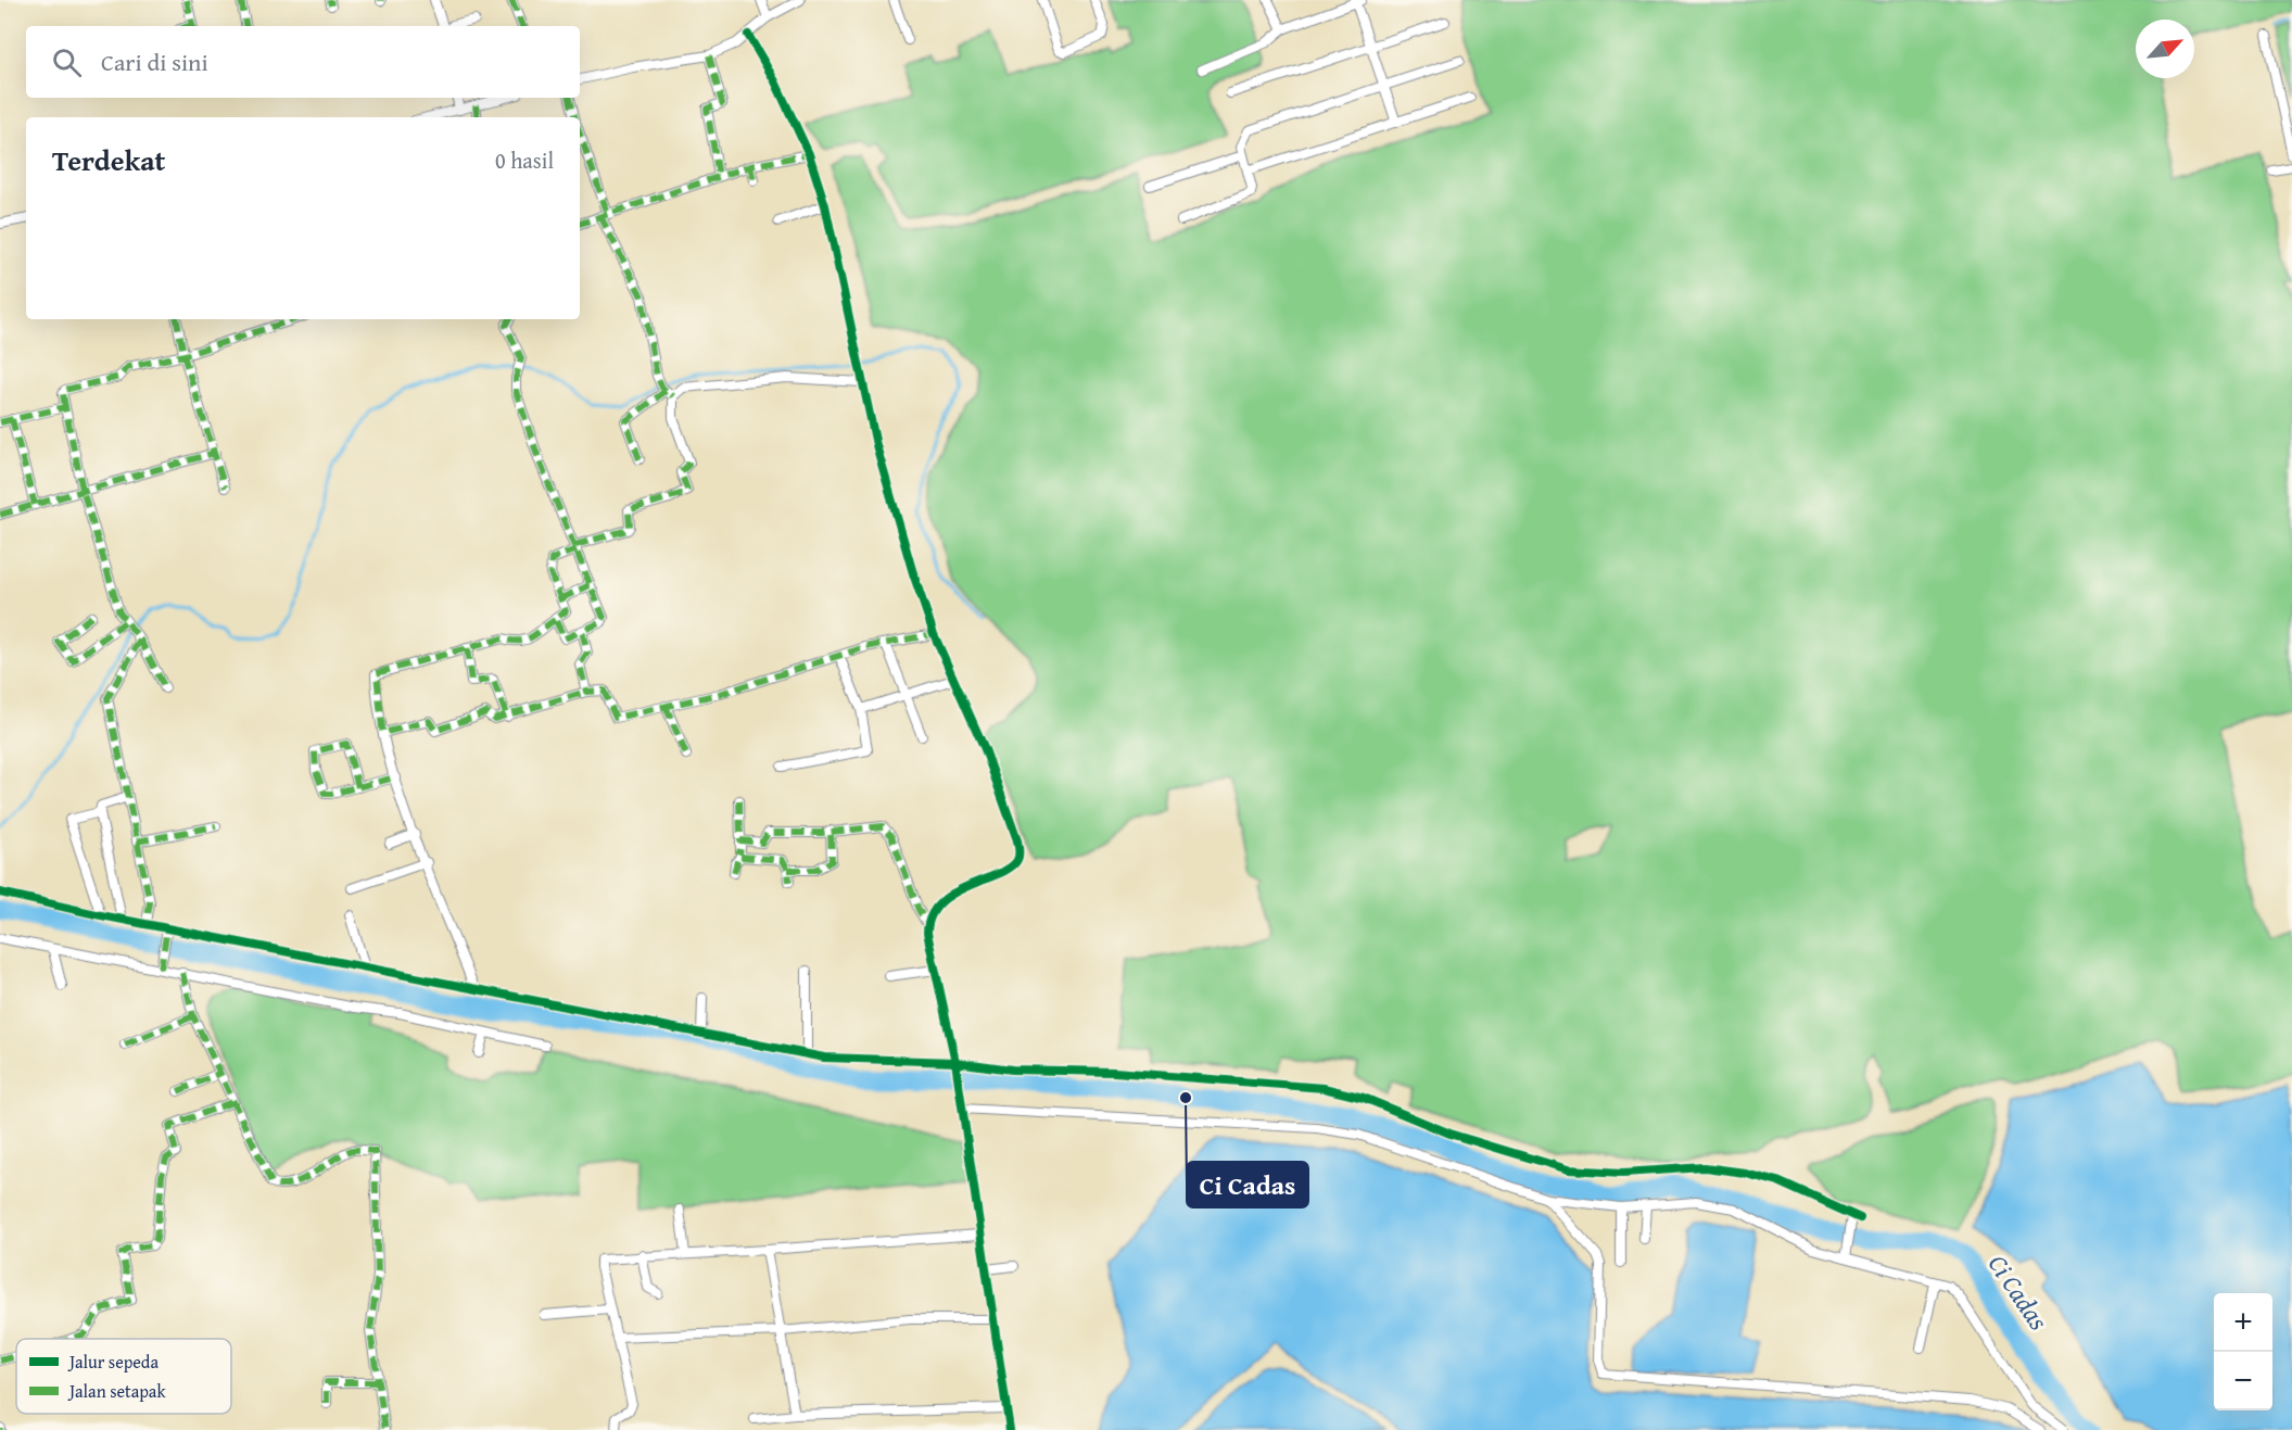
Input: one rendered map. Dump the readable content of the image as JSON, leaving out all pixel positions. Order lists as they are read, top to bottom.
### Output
{
  "water": ["Ci Cadas"],
  "places": ["Ci Cadas"],
  "legend": ["Jalur sepeda", "Jalan setapak"],
  "north": "top right",
  "page": {
    "search": "Cari di sini",
    "heading": ["Terdekat", "0 hasil"],
    "map_buttons": ["+", "−"]
  }
}
